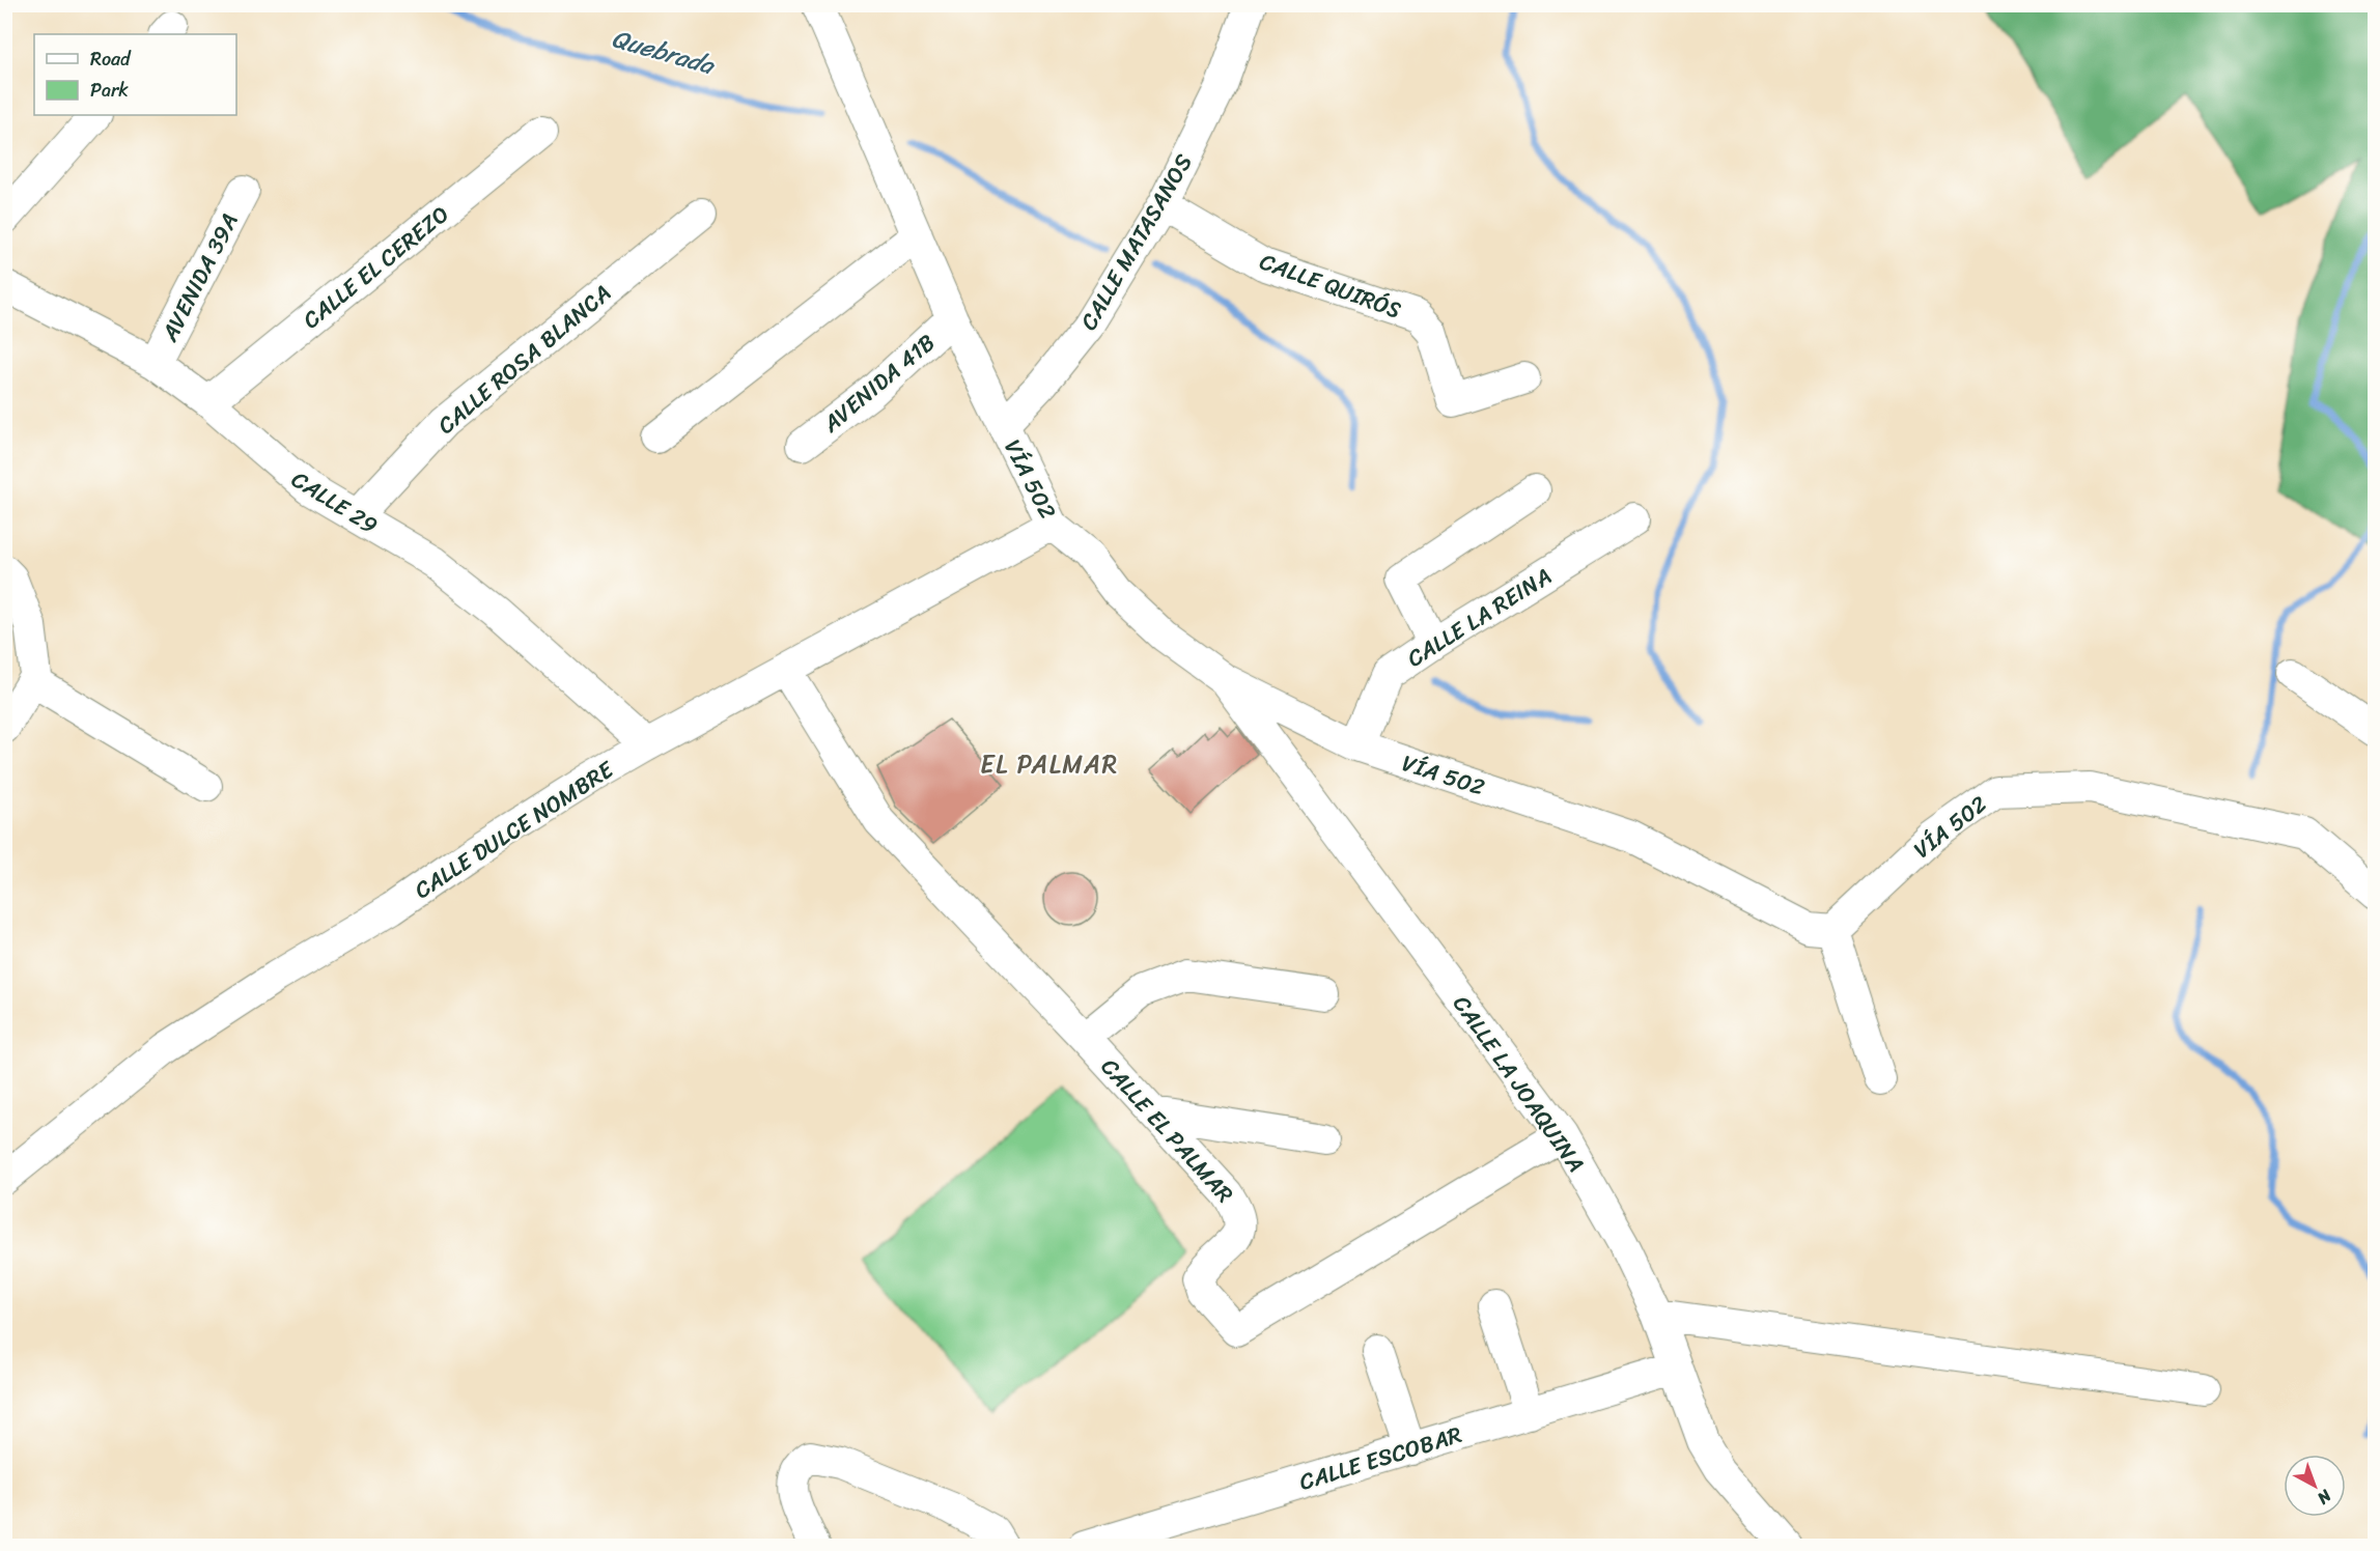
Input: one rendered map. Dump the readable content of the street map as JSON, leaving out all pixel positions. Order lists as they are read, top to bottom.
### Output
{
  "streets": {
    "street": [
      "CALLE MATASANOS",
      "CALLE EL CEREZO",
      "AVENIDA 39A",
      "CALLE QUIRÓS",
      "CALLE ROSA BLANCA",
      "AVENIDA 41B",
      "VÍA 502",
      "CALLE 29",
      "CALLE LA REINA",
      "CALLE DULCE NOMBRE",
      "CALLE LA JOAQUINA",
      "CALLE EL PALMAR",
      "CALLE ESCOBAR"
    ]
  },
  "crossings": [
    ["CALLE MATASANOS", "CALLE QUIRÓS"],
    ["CALLE MATASANOS", "VÍA 502"],
    ["CALLE EL CEREZO", "CALLE 29"],
    ["AVENIDA 39A", "CALLE 29"],
    ["CALLE ROSA BLANCA", "CALLE 29"],
    ["AVENIDA 41B", "VÍA 502"],
    ["VÍA 502", "CALLE LA REINA"],
    ["VÍA 502", "CALLE DULCE NOMBRE"],
    ["VÍA 502", "CALLE LA JOAQUINA"],
    ["CALLE 29", "CALLE DULCE NOMBRE"],
    ["CALLE DULCE NOMBRE", "CALLE EL PALMAR"],
    ["CALLE LA JOAQUINA", "CALLE EL PALMAR"],
    ["CALLE LA JOAQUINA", "CALLE ESCOBAR"]
  ],
  "districts": ["EL PALMAR"],
  "water": ["Quebrada"],
  "legend": ["Road", "Park"],
  "north": "bottom right"
}
